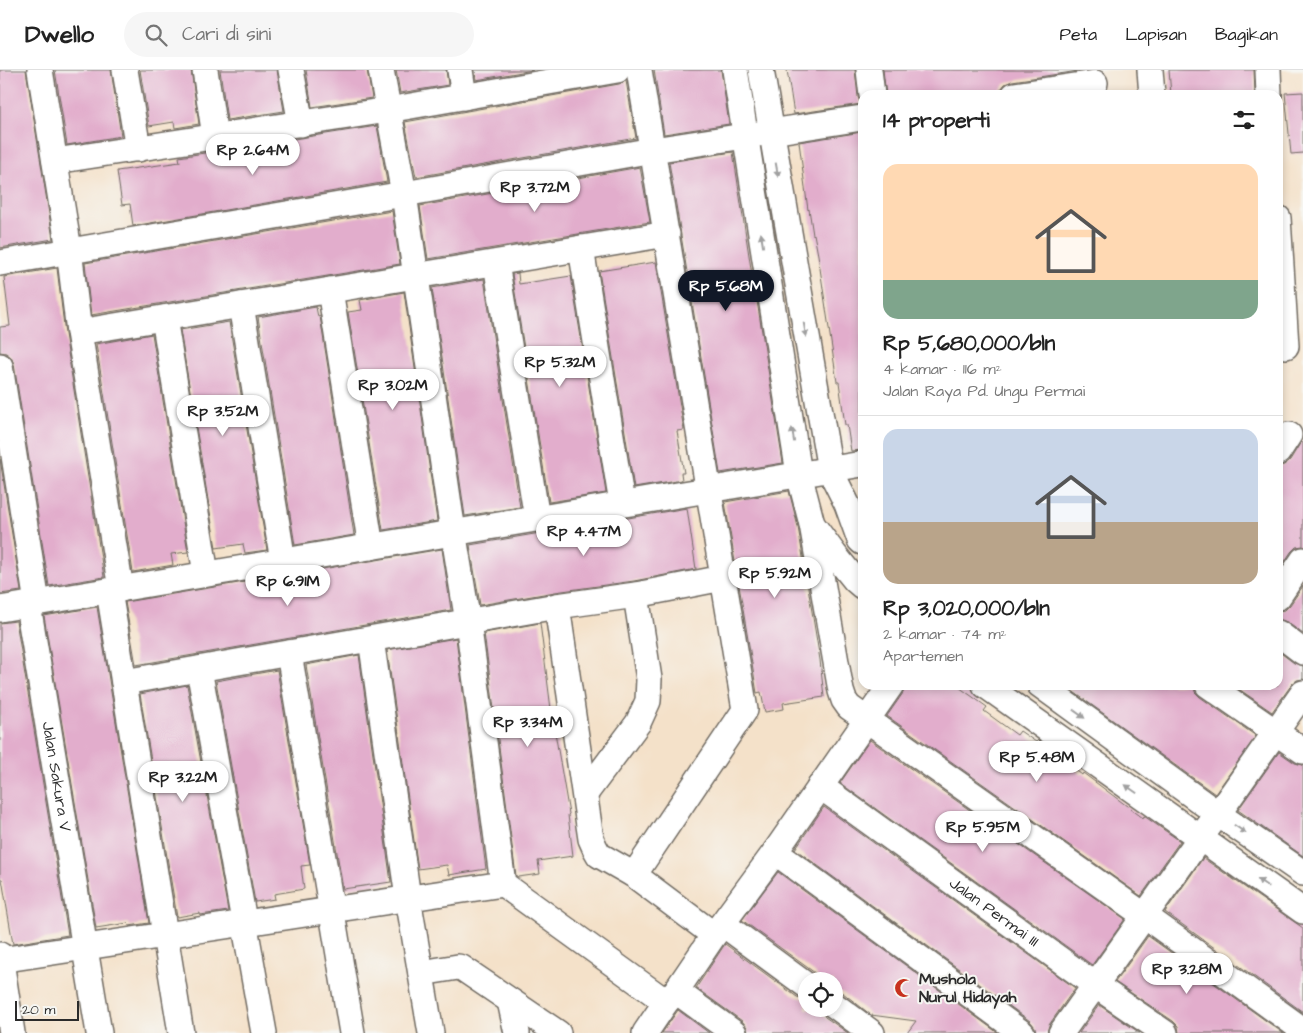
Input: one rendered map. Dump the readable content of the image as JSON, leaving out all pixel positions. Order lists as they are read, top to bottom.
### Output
{
  "streets": {
    "street": ["Jalan Sakura V", "Jalan Permai III"]
  },
  "places": {
    "mosque": ["Mushola Nurul Hidayah"]
  },
  "scale_bar": "20 m",
  "page": {
    "header": "Dwello",
    "search": "Cari di sini",
    "nav": ["Peta", "Lapisan", "Bagikan"],
    "heading": "14 properti",
    "price": [
      "Rp 2.64M",
      "Rp 3.72M",
      "Rp 5.68M",
      "Rp 5.32M",
      "Rp 3.02M",
      "Rp 3.52M",
      "Rp 4.47M",
      "Rp 5.92M",
      "Rp 6.91M",
      "Rp 3.34M",
      "Rp 5.48M",
      "Rp 3.22M",
      "Rp 5.95M",
      "Rp 3.28M"
    ],
    "list": [
      {
        "name": "Rp 5,680,000/bln",
        "note": "4 kamar · 116 m² · Jalan Raya Pd. Ungu Permai"
      },
      {
        "name": "Rp 3,020,000/bln",
        "note": "2 kamar · 74 m² · Apartemen"
      }
    ],
    "scale": "20 m"
  }
}
